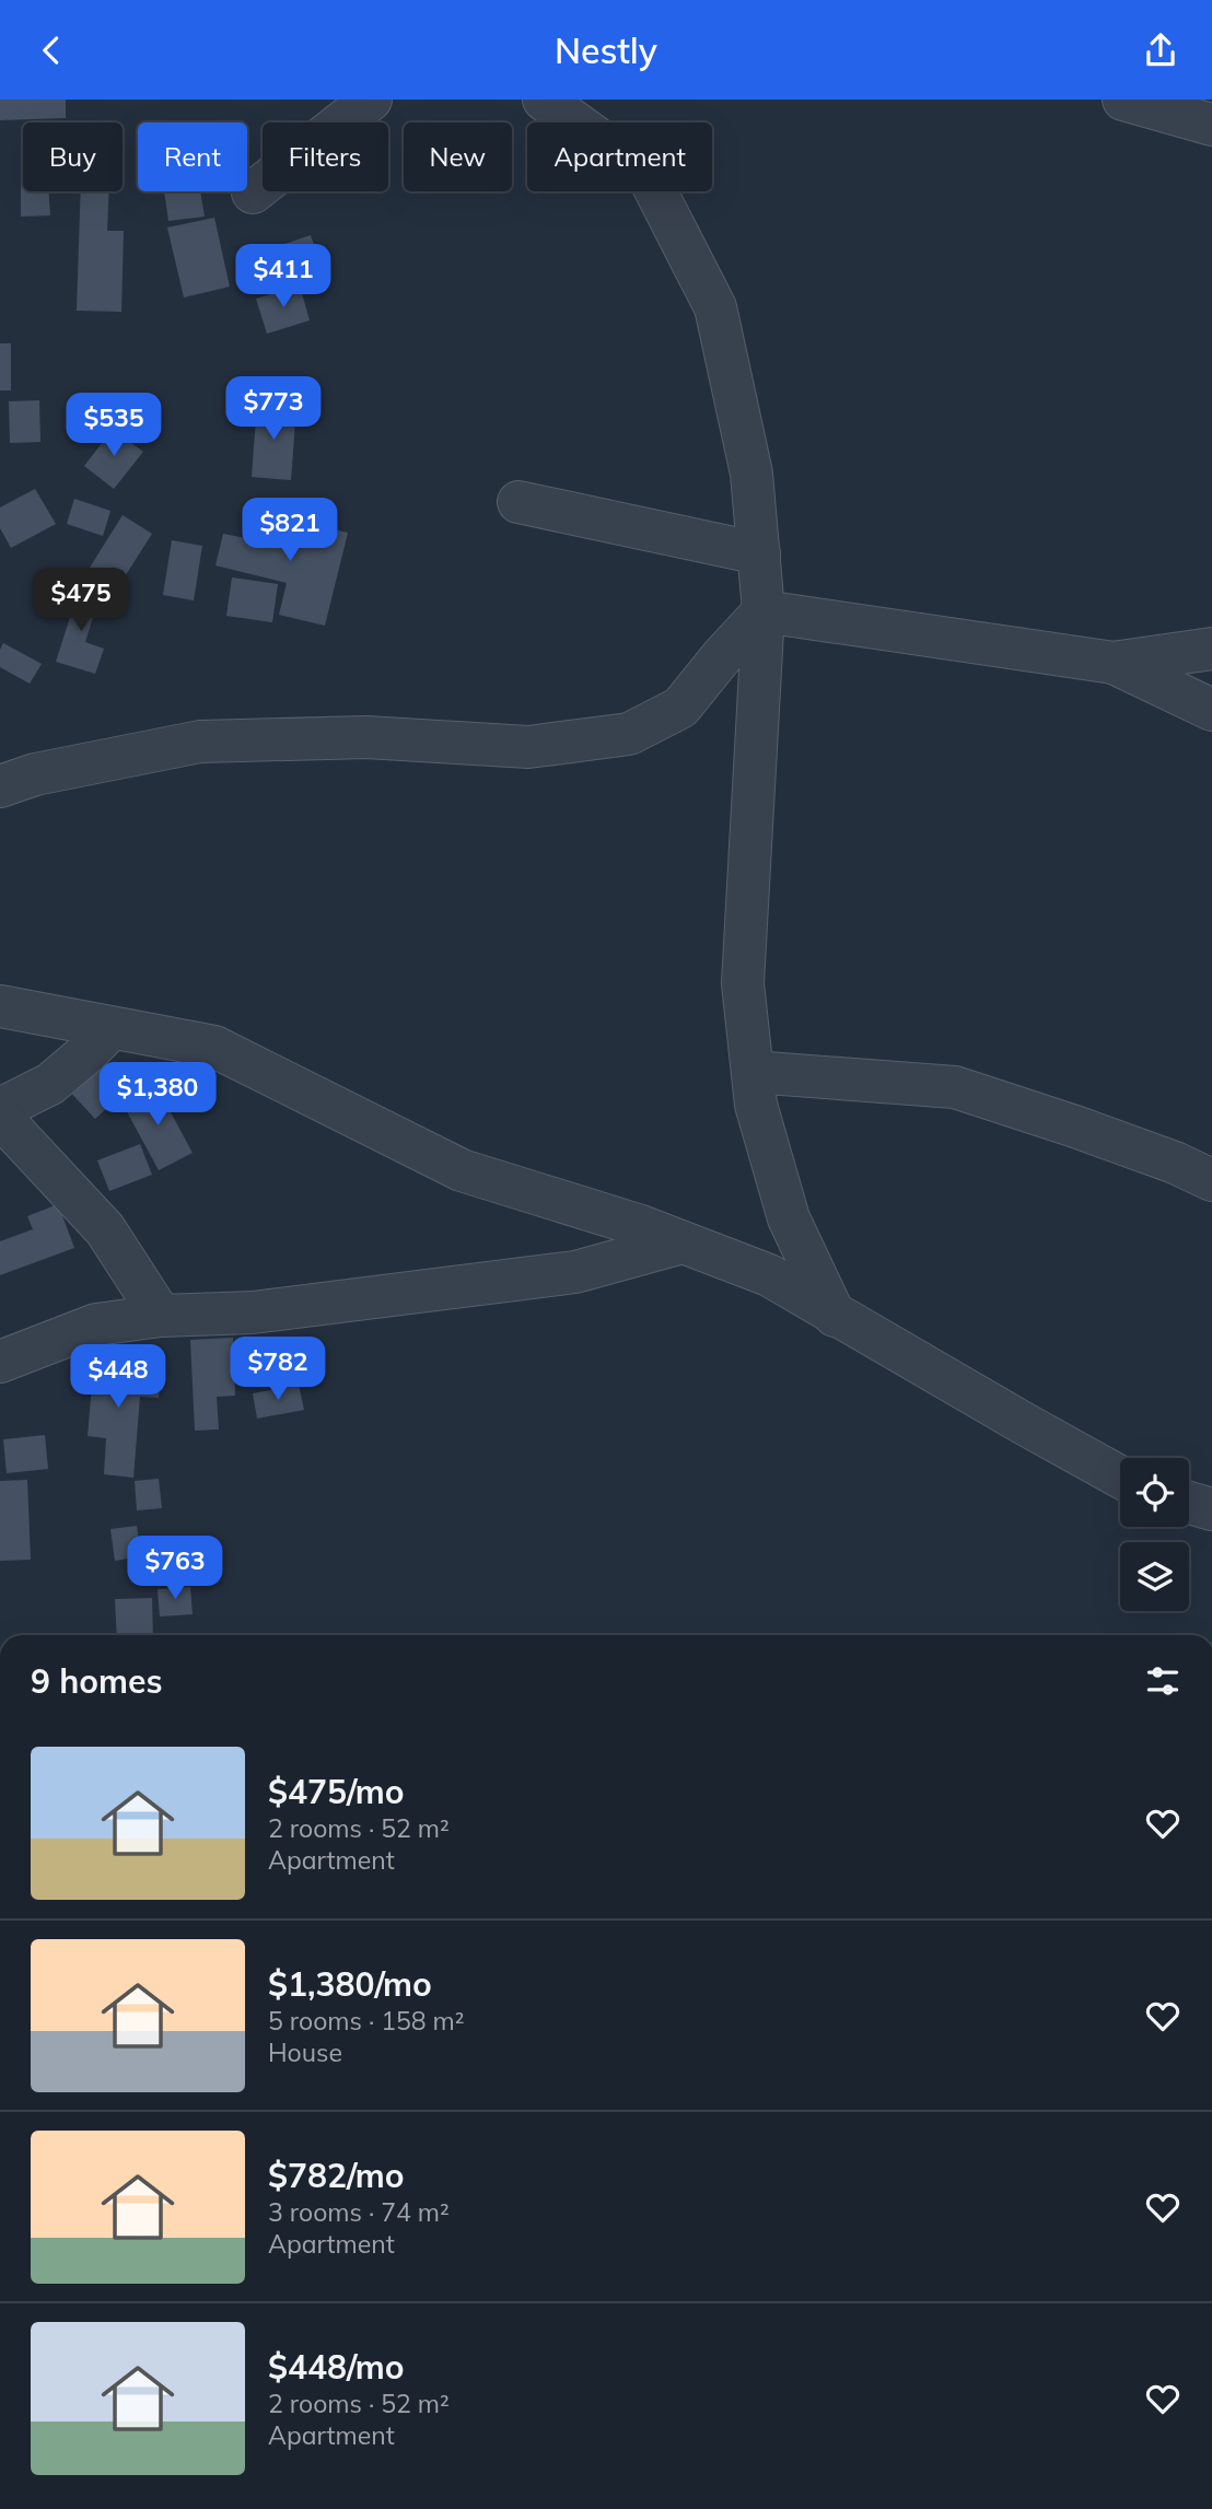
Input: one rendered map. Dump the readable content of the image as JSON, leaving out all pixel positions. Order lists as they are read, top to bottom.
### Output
{
  "page": {
    "header": "Nestly",
    "chip": [
      "Buy",
      "Rent",
      "Filters",
      "New",
      "Apartment"
    ],
    "price": [
      "$411",
      "$773",
      "$535",
      "$821",
      "$475",
      "$1,380",
      "$782",
      "$448",
      "$763"
    ],
    "heading": "9 homes",
    "list": [
      {
        "name": "$475/mo",
        "note": "2 rooms · 52 m² · Apartment"
      },
      {
        "name": "$1,380/mo",
        "note": "5 rooms · 158 m² · House"
      },
      {
        "name": "$782/mo",
        "note": "3 rooms · 74 m² · Apartment"
      },
      {
        "name": "$448/mo",
        "note": "2 rooms · 52 m² · Apartment"
      }
    ]
  }
}
